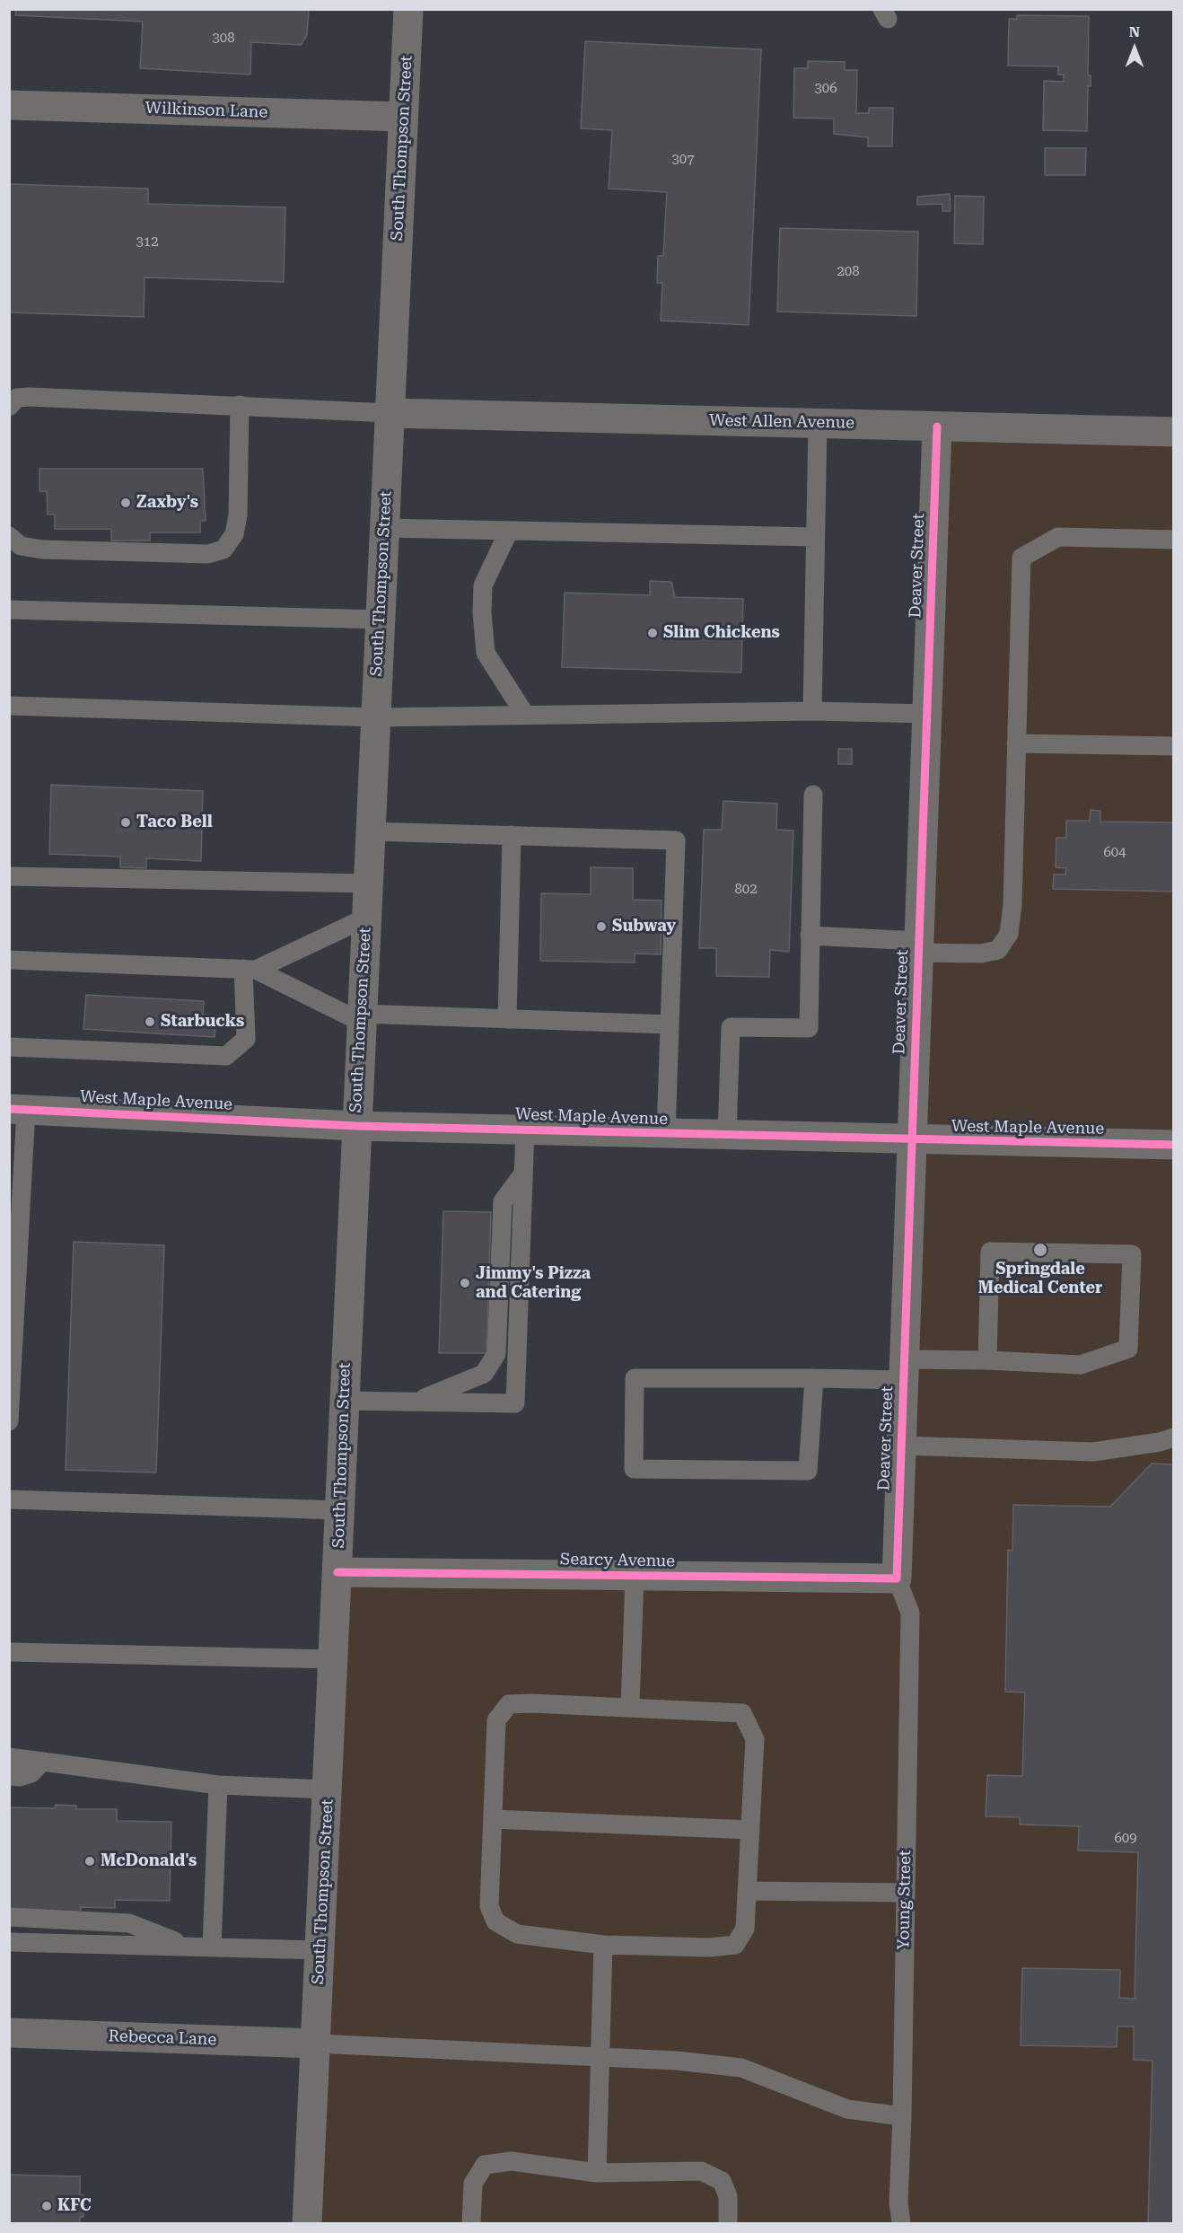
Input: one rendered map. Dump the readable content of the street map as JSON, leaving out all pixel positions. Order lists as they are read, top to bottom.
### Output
{
  "streets": {
    "main road": ["South Thompson Street"],
    "street": [
      "Wilkinson Lane",
      "West Allen Avenue",
      "Deaver Street",
      "West Maple Avenue",
      "Searcy Avenue",
      "Rebecca Lane"
    ],
    "lane": ["Young Street"]
  },
  "crossings": [
    ["Wilkinson Lane", "South Thompson Street"],
    ["South Thompson Street", "West Allen Avenue"],
    ["South Thompson Street", "West Maple Avenue"],
    ["South Thompson Street", "Searcy Avenue"],
    ["South Thompson Street", "Rebecca Lane"],
    ["West Allen Avenue", "Deaver Street"],
    ["Deaver Street", "West Maple Avenue"],
    ["Deaver Street", "Searcy Avenue"],
    ["Deaver Street", "Young Street"],
    ["Searcy Avenue", "Young Street"]
  ],
  "places": [
    "Zaxby's",
    "Slim Chickens",
    "Taco Bell",
    "Subway",
    "Starbucks",
    "Springdale Medical Center",
    "Jimmy's Pizza and Catering",
    "McDonald's",
    "KFC"
  ],
  "house_numbers": [
    "308",
    "306",
    "307",
    "312",
    "208",
    "604",
    "802",
    "609"
  ],
  "north": "top"
}
